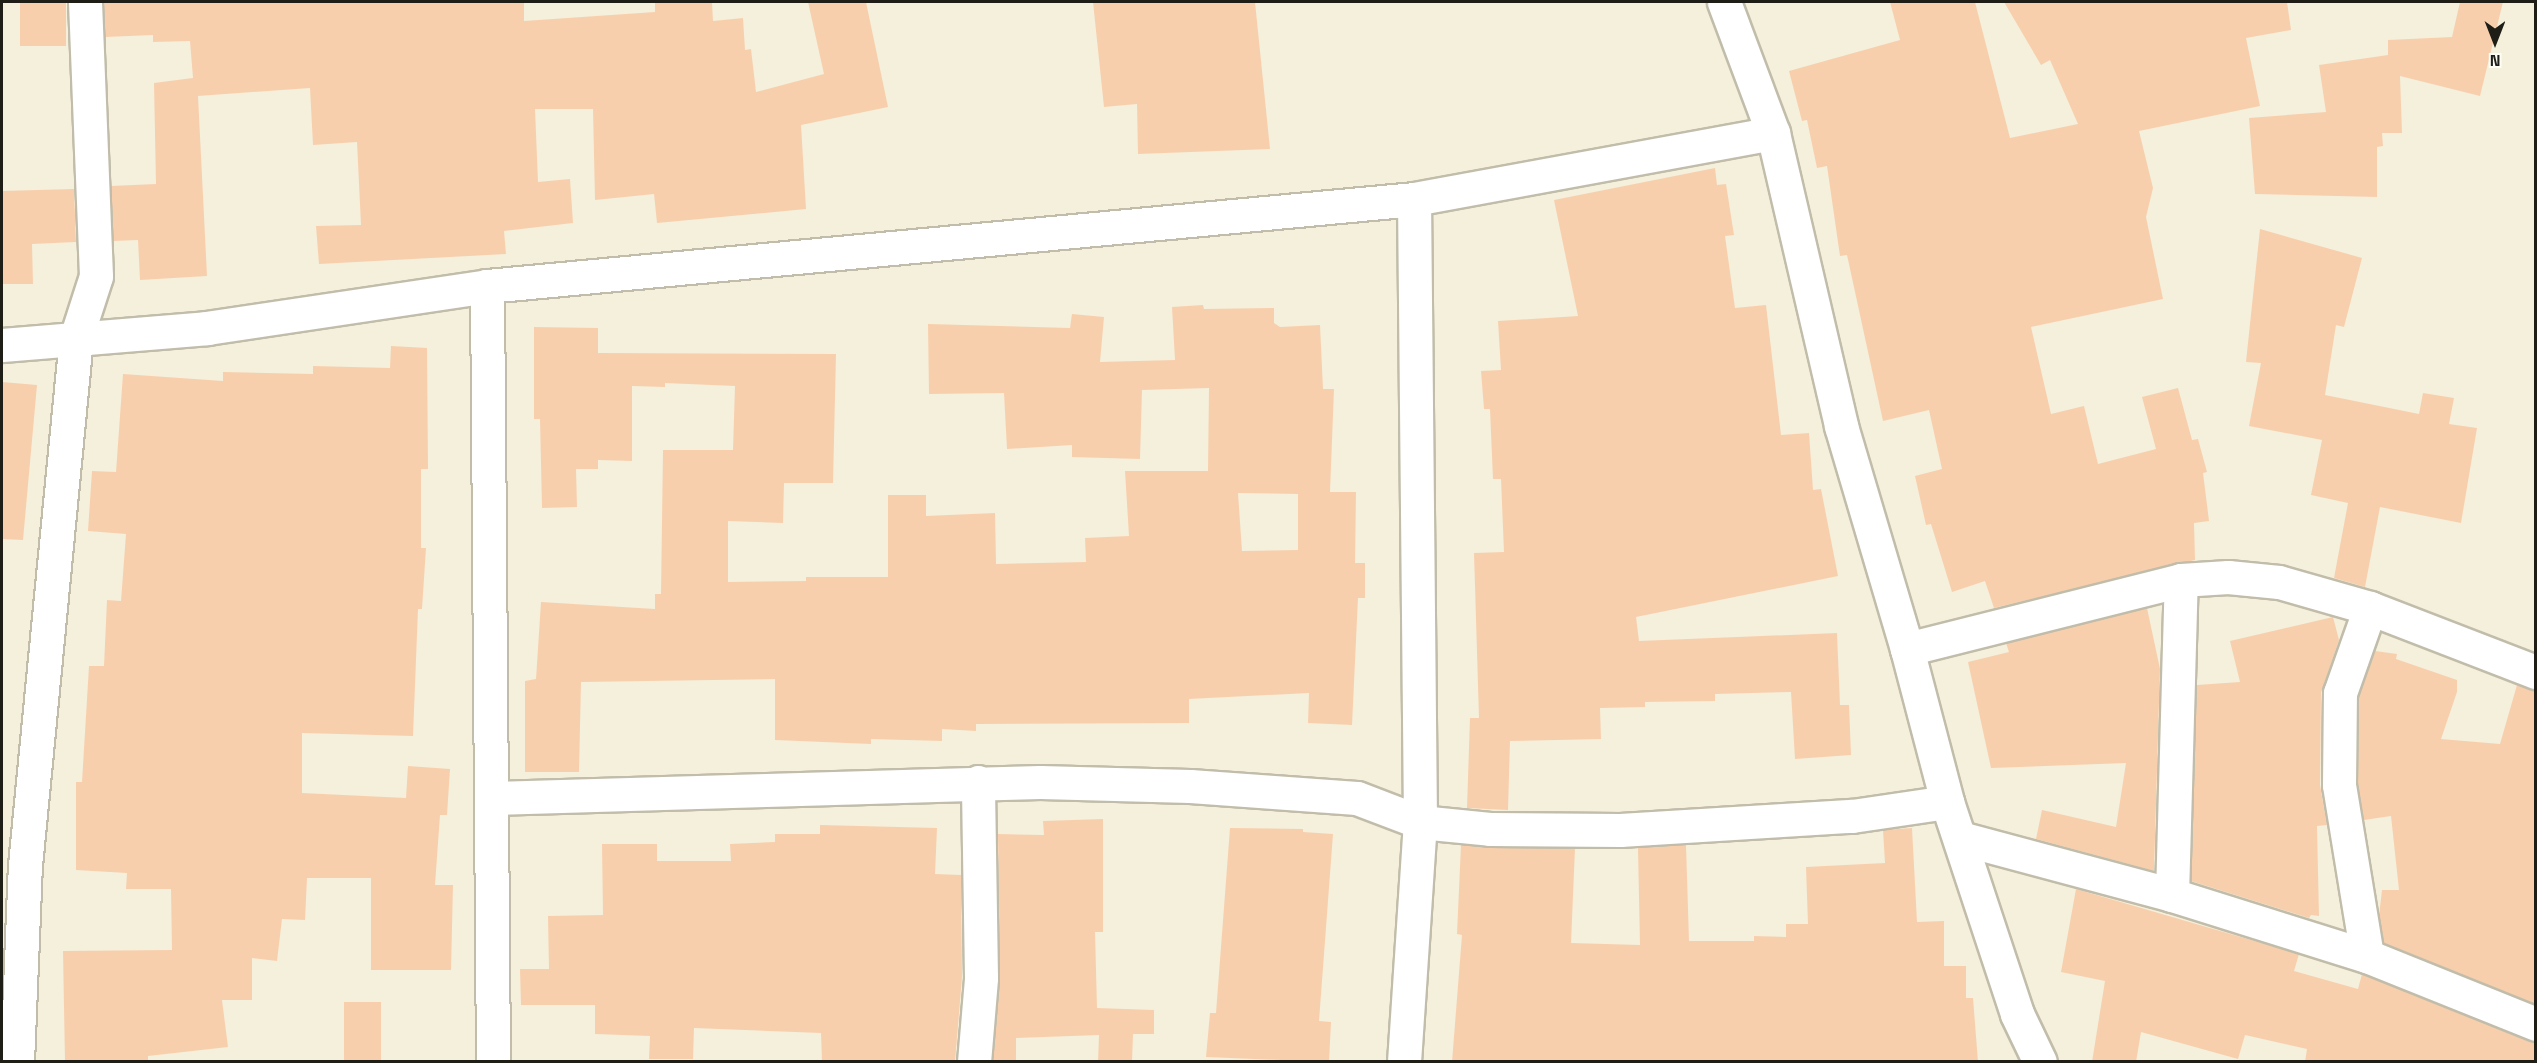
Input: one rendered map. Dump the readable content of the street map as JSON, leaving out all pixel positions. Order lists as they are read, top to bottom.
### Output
{
  "north": "bottom"
}
